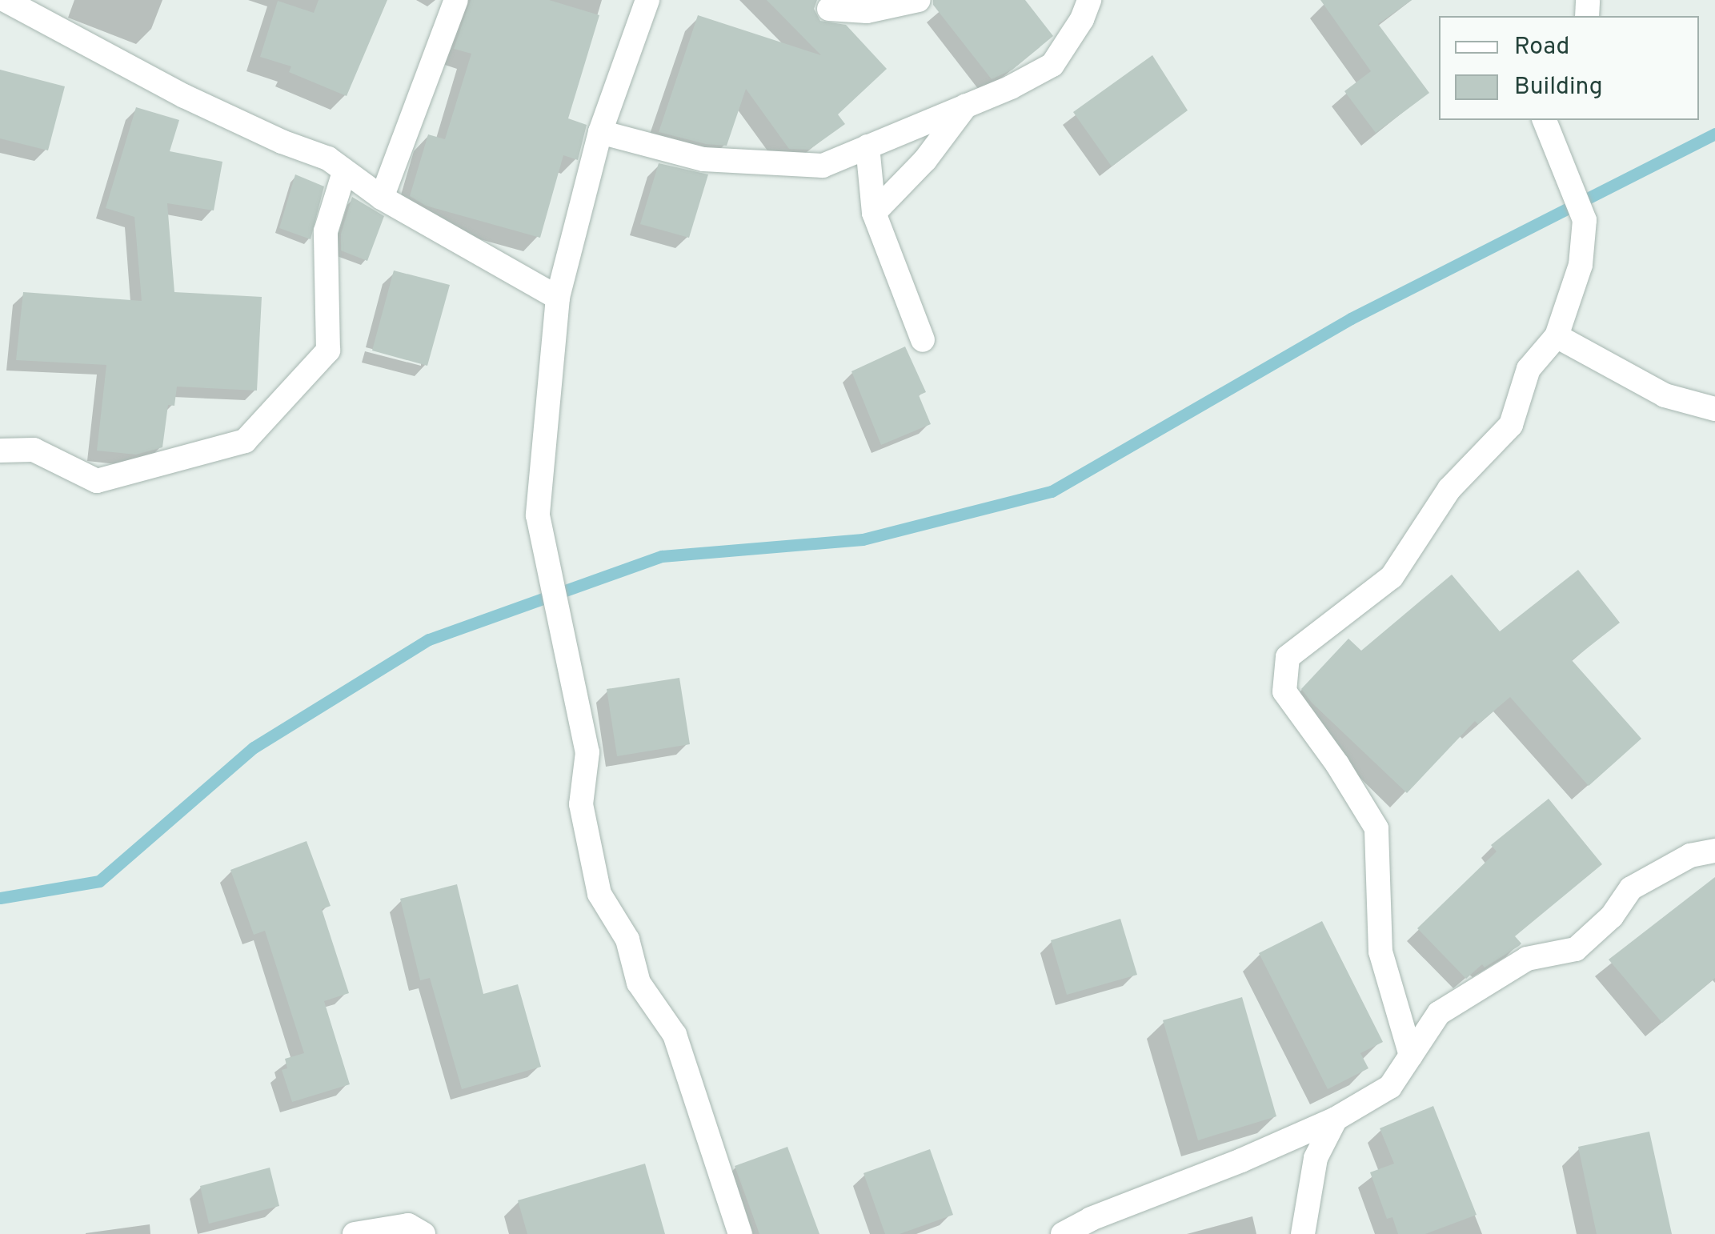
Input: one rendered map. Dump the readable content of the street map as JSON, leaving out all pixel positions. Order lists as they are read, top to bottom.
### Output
{
  "legend": ["Road", "Building"]
}
